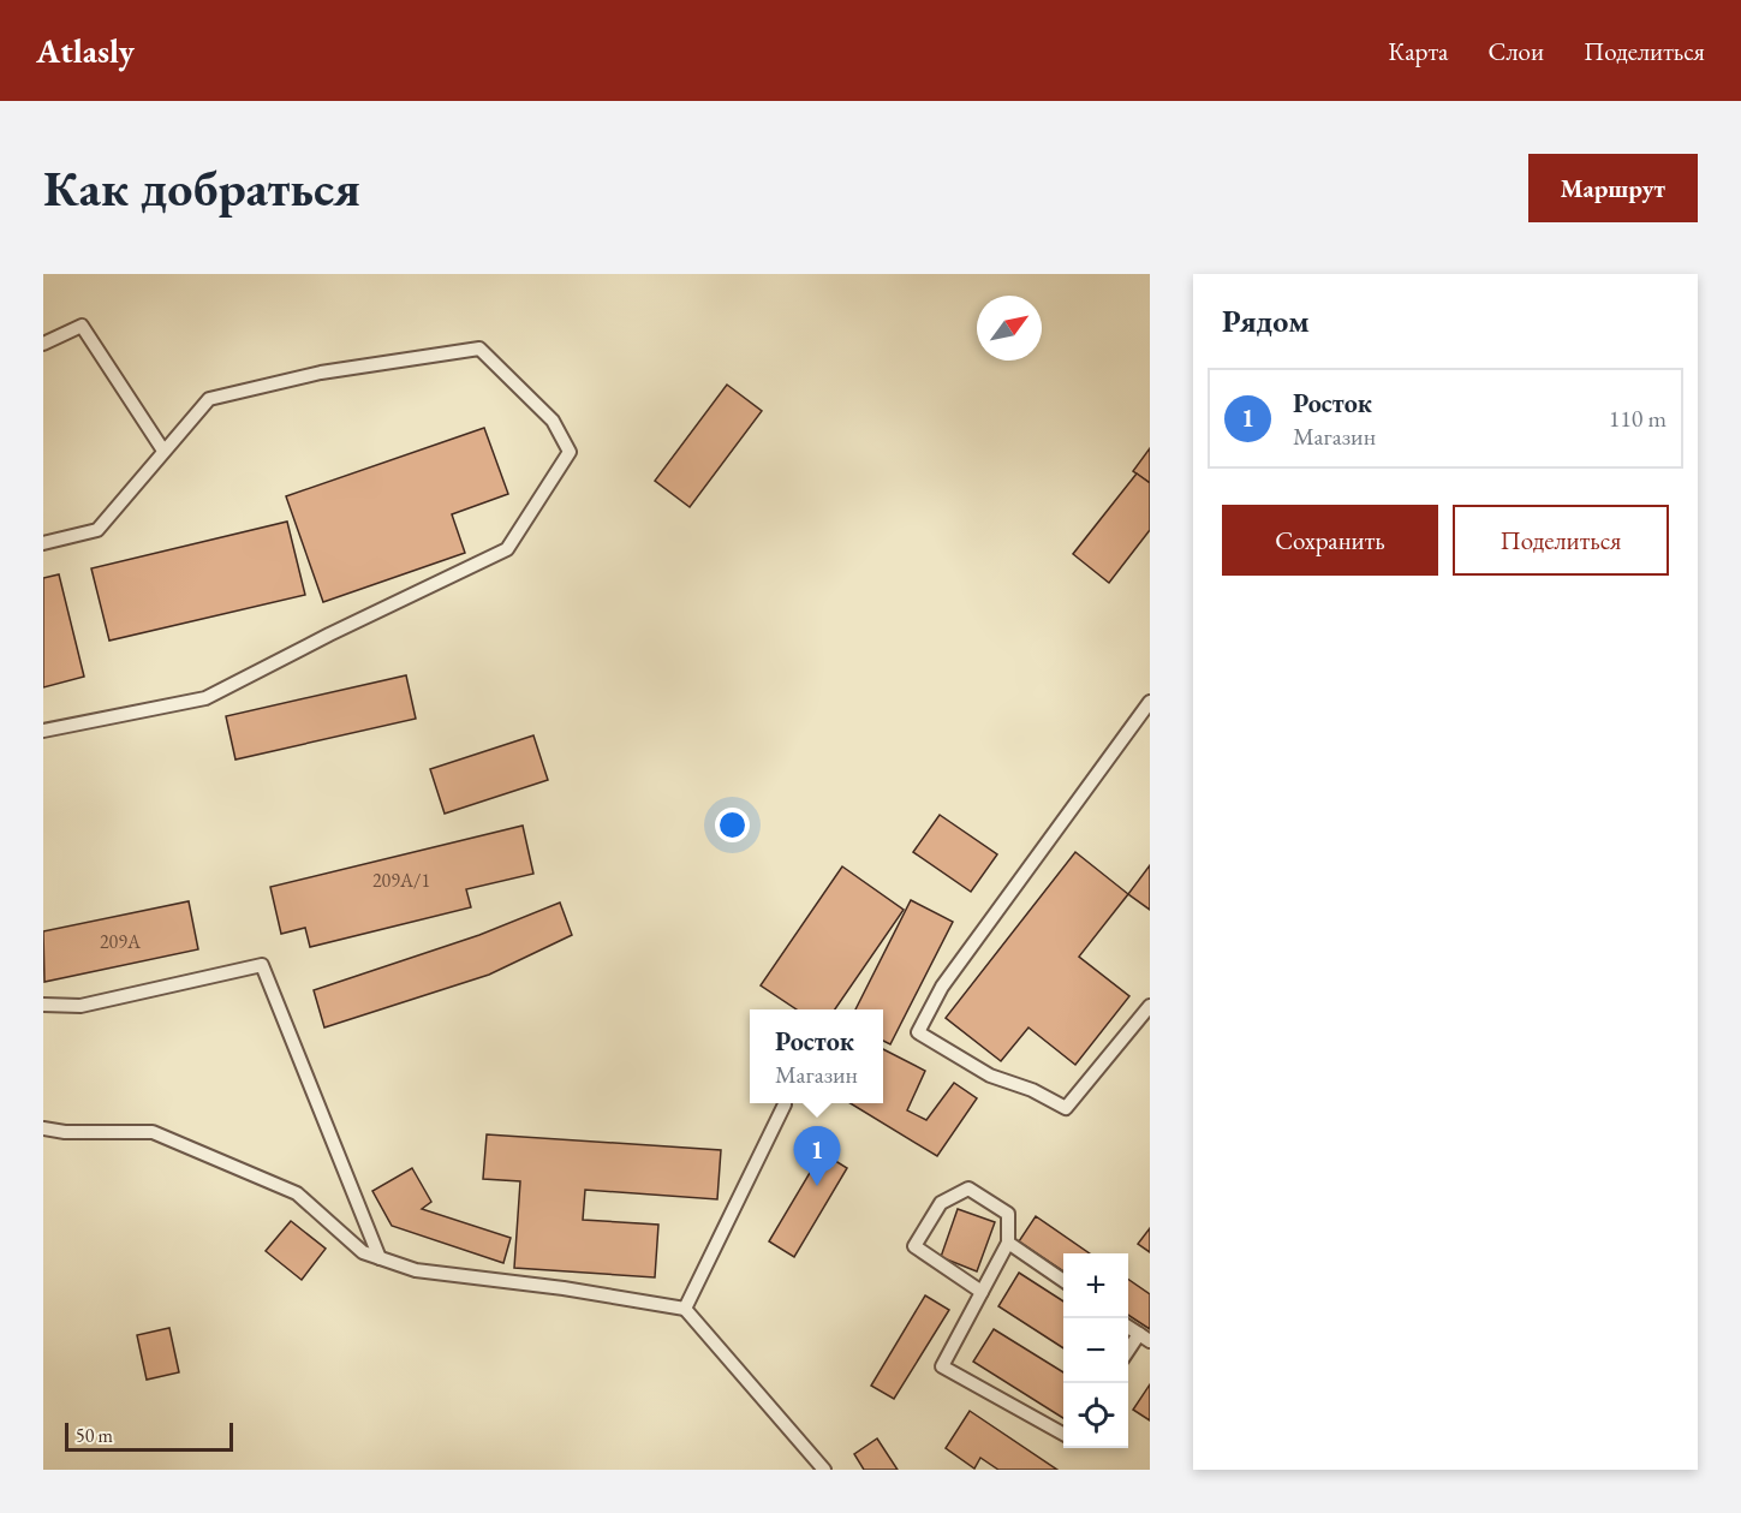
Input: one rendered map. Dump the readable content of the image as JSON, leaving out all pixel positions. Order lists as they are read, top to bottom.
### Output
{
  "house_numbers": ["209А/1", "209А"],
  "scale_bar": "50 m",
  "north": "top right",
  "page": {
    "header": "Atlasly",
    "nav": ["Карта", "Слои", "Поделиться"],
    "buttons": [
      "Маршрут",
      ["Сохранить", "Поделиться"]
    ],
    "title": "Как добраться",
    "heading": "Рядом",
    "list": [
      {
        "mark": "1",
        "name": "Росток",
        "note": "Магазин",
        "value": "110 m"
      }
    ],
    "popup": ["Росток", "Магазин"],
    "pins": "1",
    "map_buttons": ["+", "−"],
    "scale": "50 m"
  }
}
